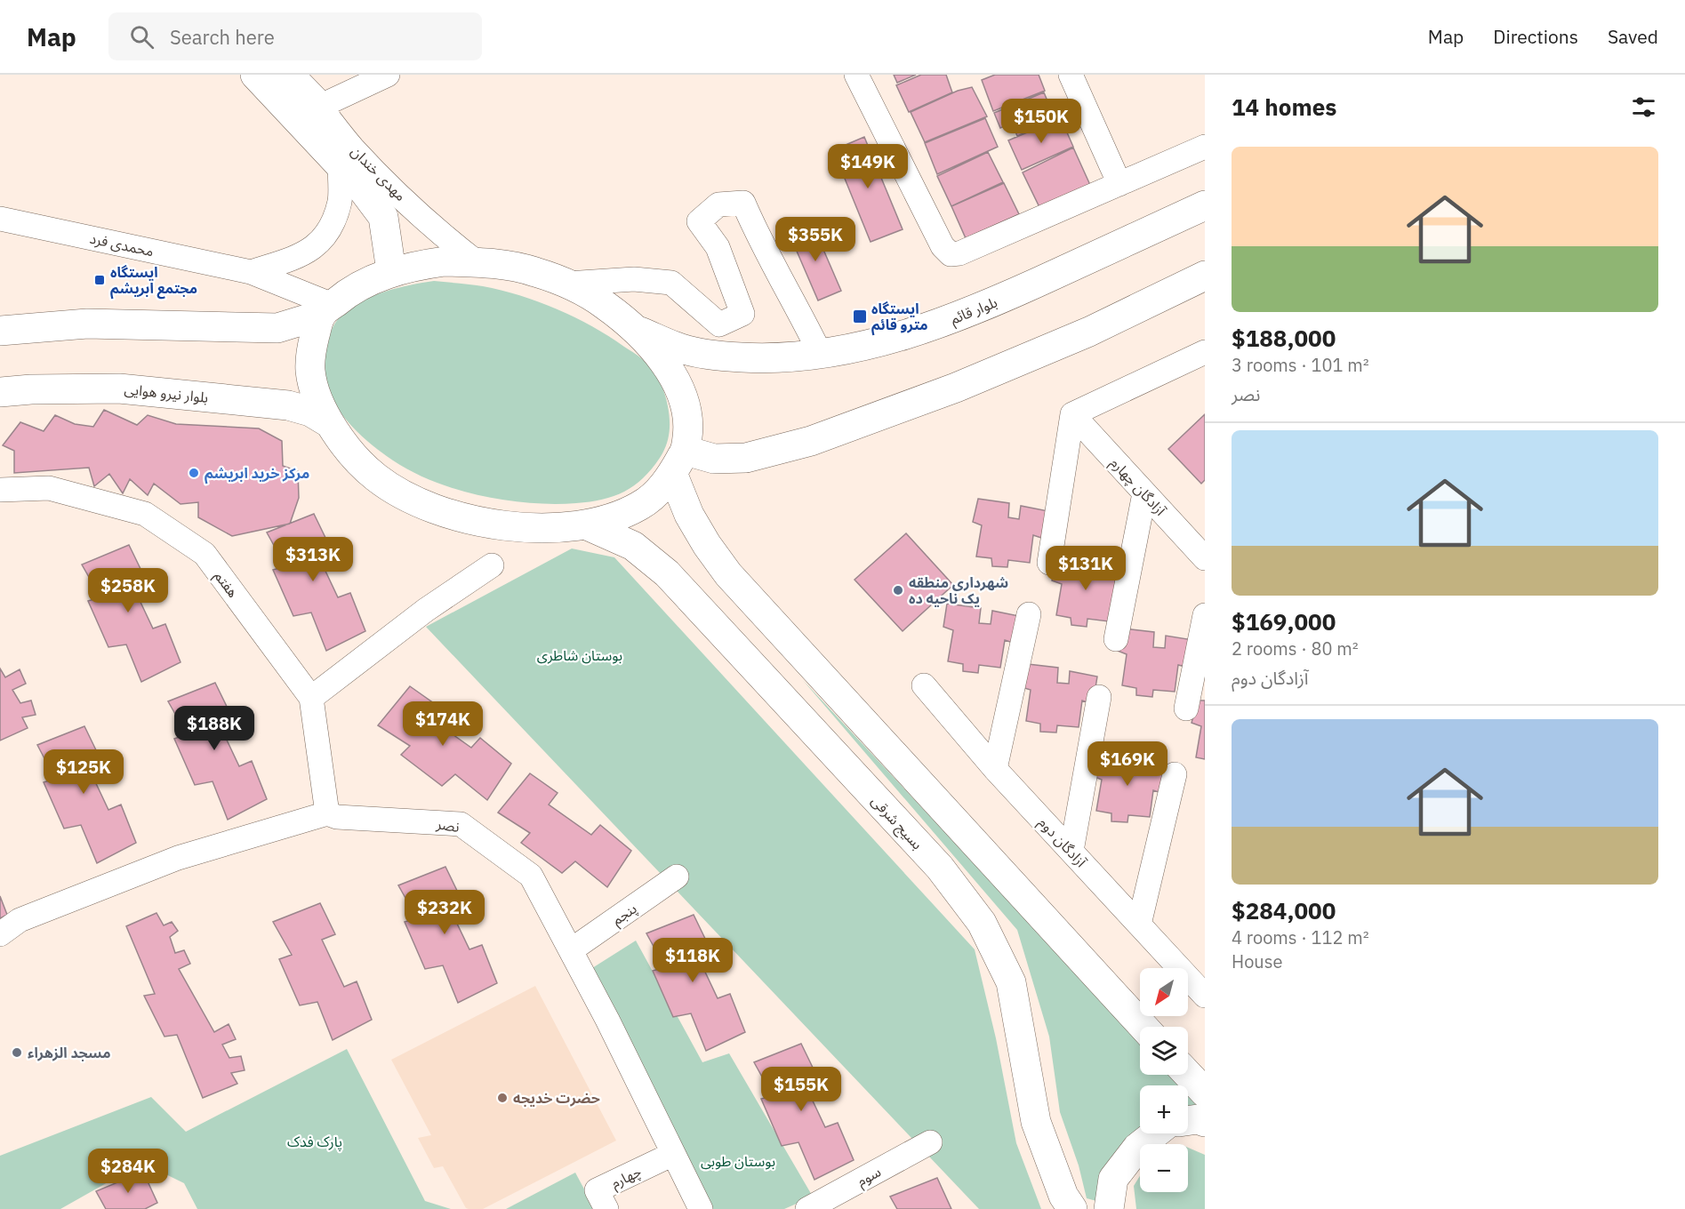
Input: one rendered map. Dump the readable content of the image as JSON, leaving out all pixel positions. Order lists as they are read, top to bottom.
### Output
{
  "streets": {
    "main road": [
      "مهدی خندان",
      "بلوار قائم",
      "بلوار نیرو هوایی",
      "بسیج شرقی"
    ],
    "street": [
      "محمدی فرد",
      "آزادگان چهارم",
      "هفتم",
      "نصر",
      "آزادگان دوم",
      "پنجم",
      "سوم",
      "چهارم"
    ]
  },
  "crossings": [
    ["هفتم", "نصر"],
    ["نصر", "پنجم"],
    ["نصر", "چهارم"]
  ],
  "parks": ["بوستان شاطری", "پارک فدک", "بوستان طوبی"],
  "places": {
    "transit": ["ایستگاه مجتمع ابریشم", "ایستگاه مترو قائم"],
    "other": [
      "مرکز خرید ابریشم",
      "شهرداری منطقه یک ناحیه ده",
      "مسجد الزهراء",
      "حضرت خدیجه"
    ]
  },
  "north": "bottom left",
  "page": {
    "header": "Map",
    "search": "Search here",
    "nav": ["Map", "Directions", "Saved"],
    "heading": "14 homes",
    "price": [
      "$150K",
      "$149K",
      "$355K",
      "$313K",
      "$131K",
      "$258K",
      "$174K",
      "$188K",
      "$169K",
      "$125K",
      "$232K",
      "$118K",
      "$155K",
      "$284K"
    ],
    "list": [
      {
        "name": "$188,000",
        "note": "3 rooms · 101 m² · نصر"
      },
      {
        "name": "$169,000",
        "note": "2 rooms · 80 m² · آزادگان دوم"
      },
      {
        "name": "$284,000",
        "note": "4 rooms · 112 m² · House"
      }
    ],
    "map_buttons": ["+", "−"]
  }
}
